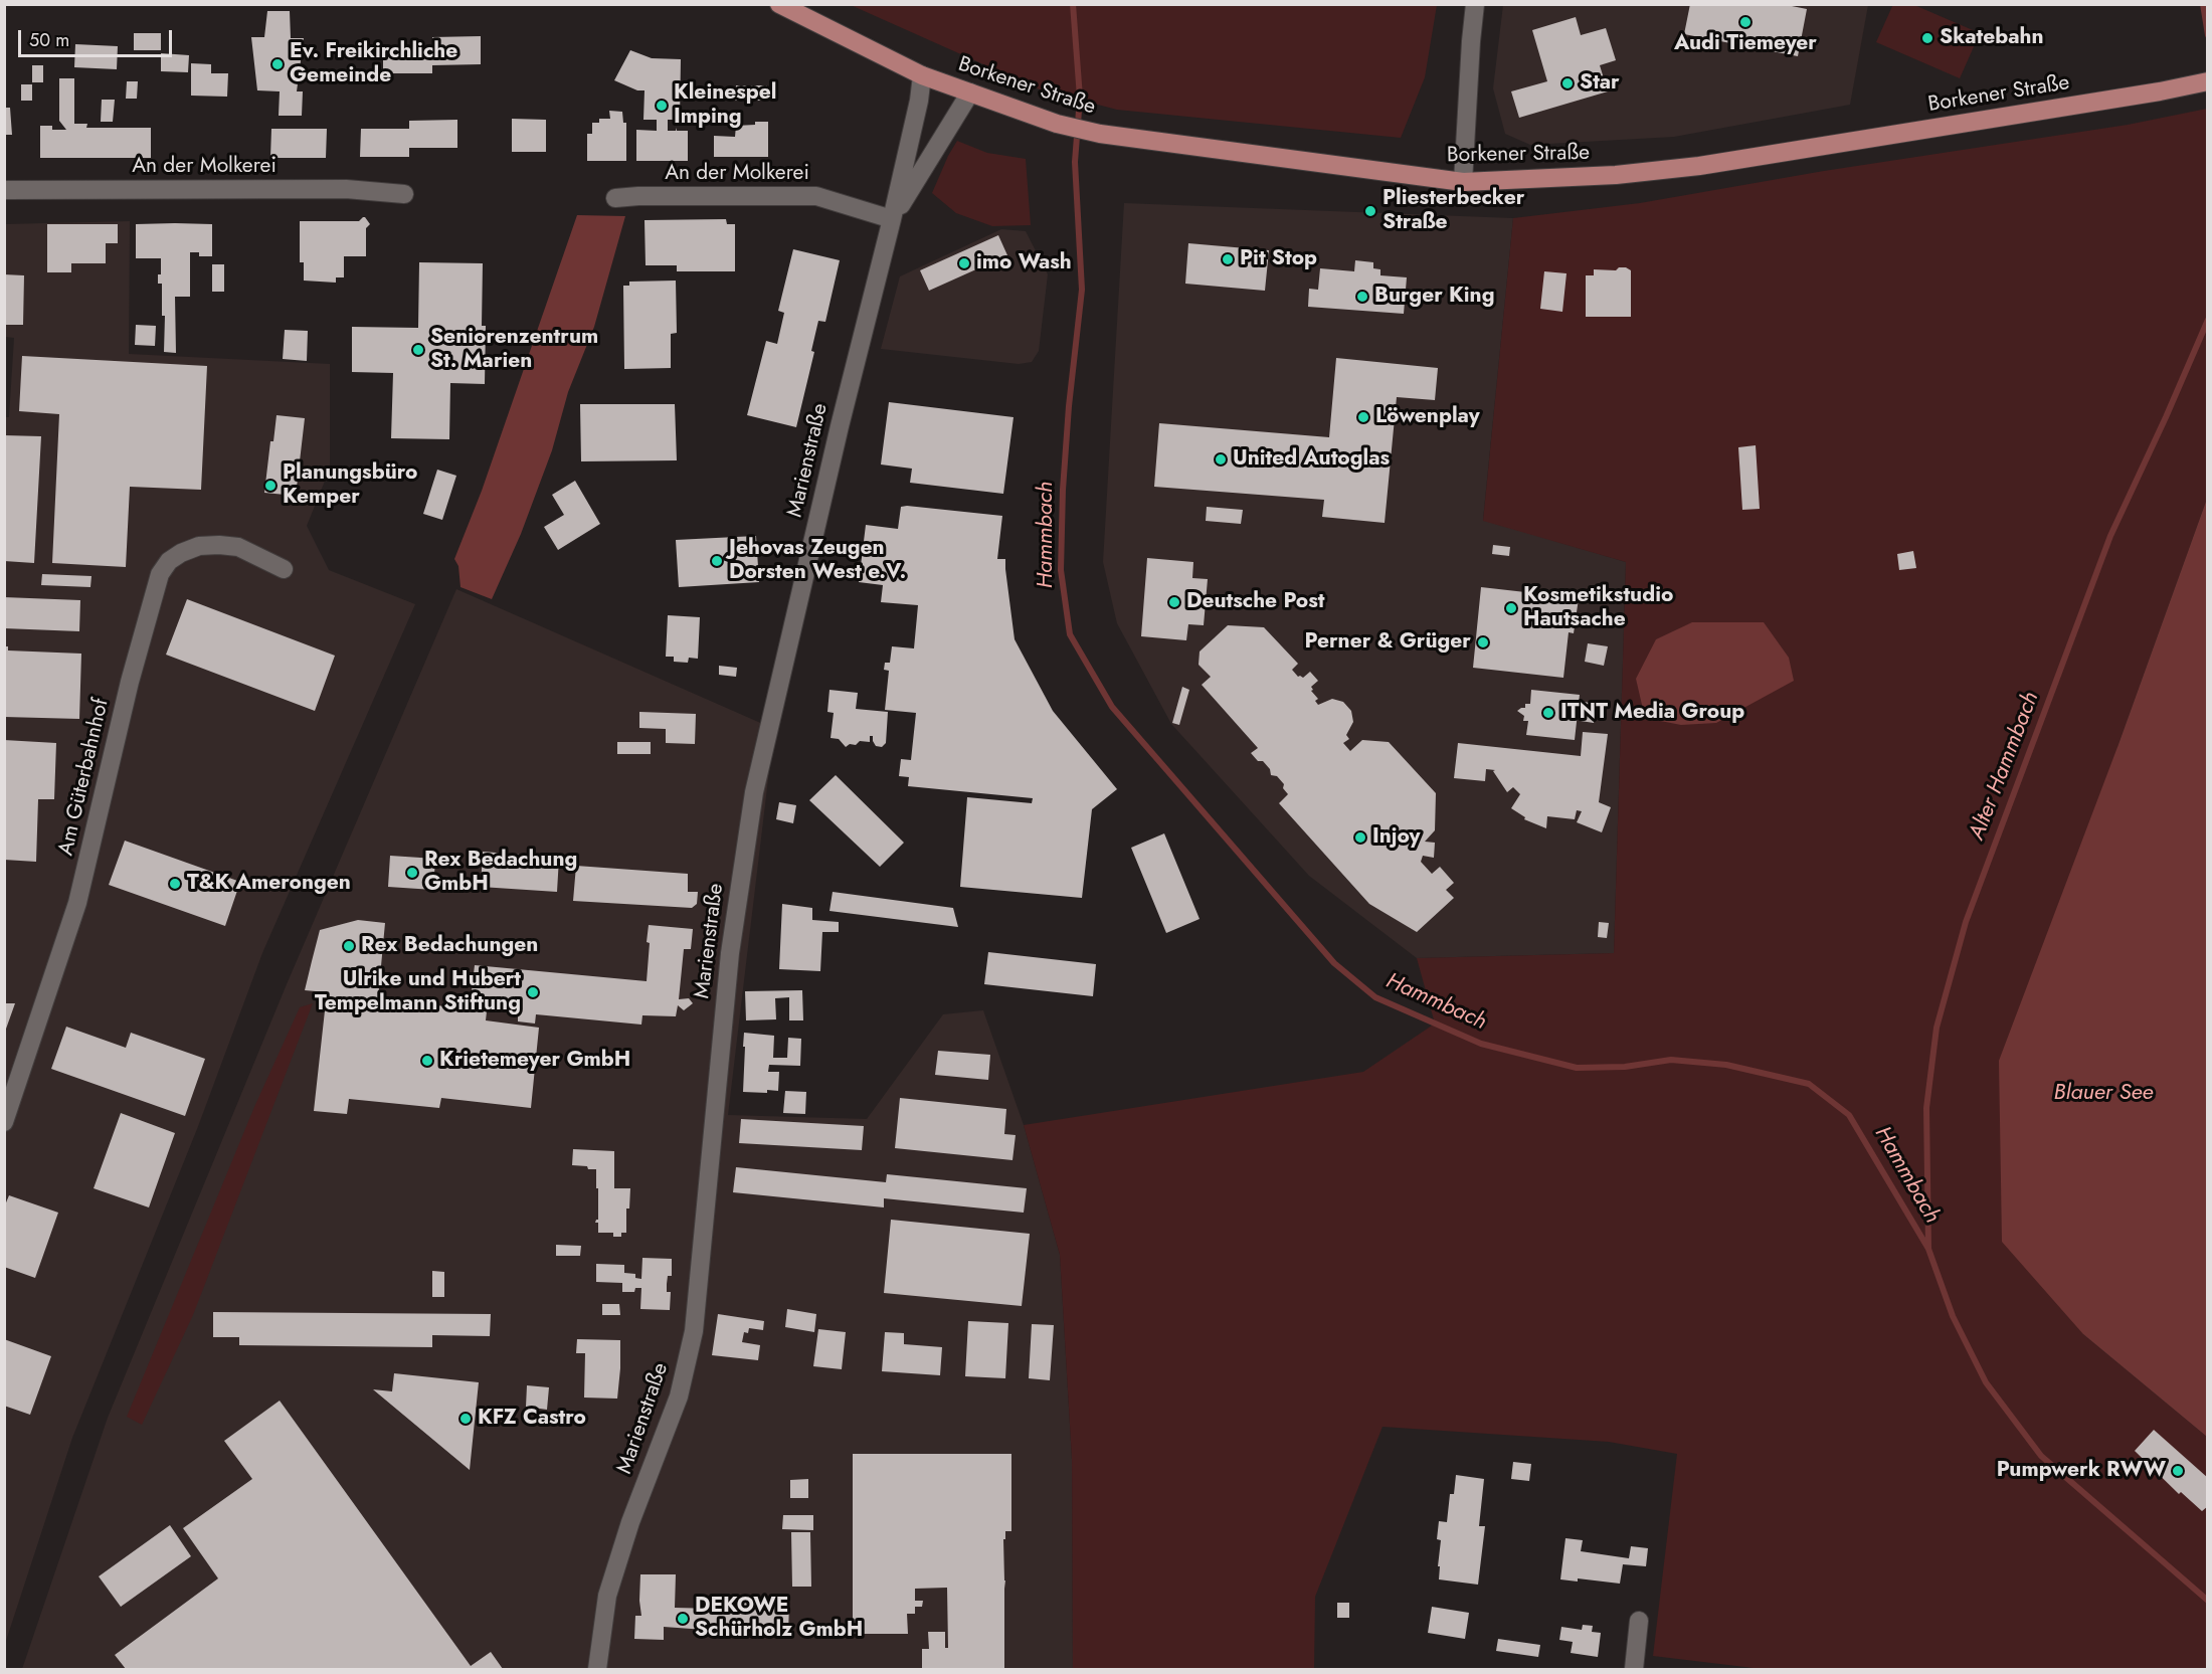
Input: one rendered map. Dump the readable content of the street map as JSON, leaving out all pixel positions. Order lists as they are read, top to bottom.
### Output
{
  "streets": {
    "main road": ["Borkener Straße"],
    "street": ["An der Molkerei", "Marienstraße", "Am Güterbahnhof"]
  },
  "crossings": [
    ["Borkener Straße", "Marienstraße"],
    ["An der Molkerei", "Marienstraße"]
  ],
  "water": ["Hammbach", "Alter Hammbach", "Blauer See"],
  "places": [
    "Audi Tiemeyer",
    "Skatebahn",
    "Ev. Freikirchliche Gemeinde",
    "Star",
    "Kleinespel Imping",
    "Pliesterbecker Straße",
    "Pit Stop",
    "imo Wash",
    "Burger King",
    "Seniorenzentrum St. Marien",
    "Löwenplay",
    "United Autoglas",
    "Planungsbüro Kemper",
    "Jehovas Zeugen Dorsten West e.V.",
    "Deutsche Post",
    "Kosmetikstudio Hautsache",
    "Perner & Grüger",
    "ITNT Media Group",
    "Injoy",
    "Rex Bedachung GmbH",
    "T&K Amerongen",
    "Rex Bedachungen",
    "Ulrike und Hubert Tempelmann Stiftung",
    "Krietemeyer GmbH",
    "KFZ Castro",
    "Pumpwerk RWW",
    "DEKOWE Schürholz GmbH"
  ],
  "scale_bar": "50 m"
}
